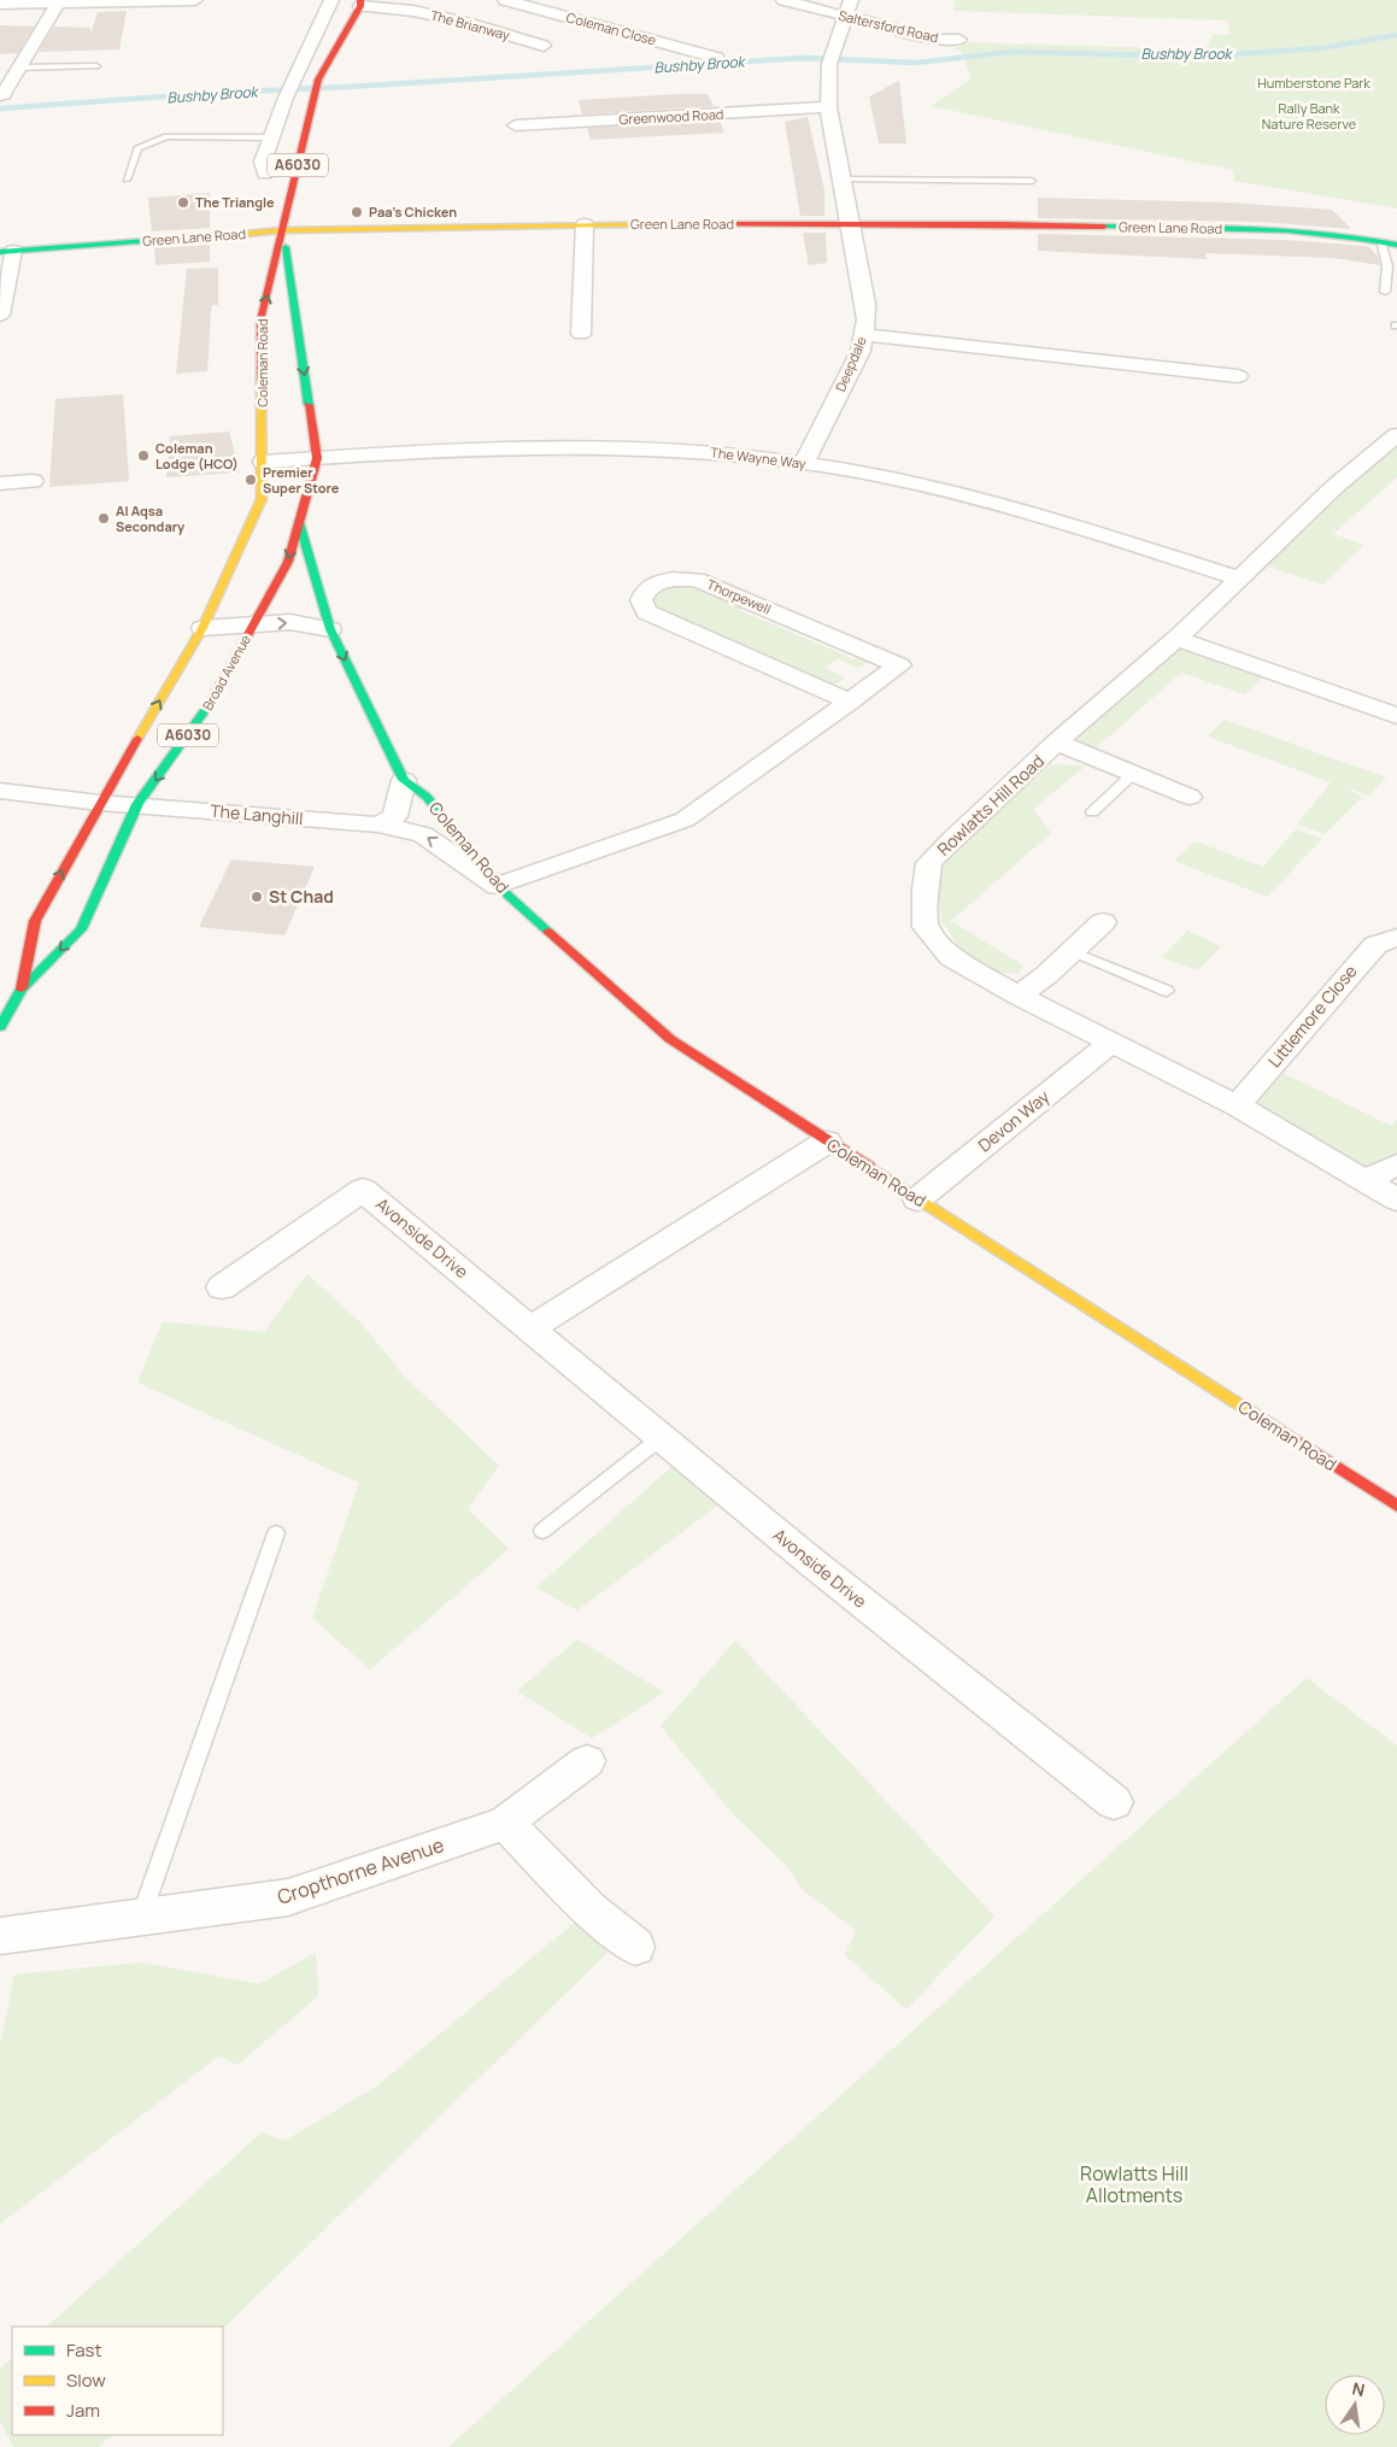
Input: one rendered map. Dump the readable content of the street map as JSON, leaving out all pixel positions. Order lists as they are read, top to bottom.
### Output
{
  "streets": {
    "main road": [
      "A6030",
      "Green Lane Road",
      "Coleman Road",
      "Broad Avenue"
    ],
    "street": [
      "The Brianway",
      "Saltersford Road",
      "Coleman Close",
      "Greenwood Road",
      "Deepdale",
      "The Wayne Way",
      "Thorpewell",
      "Rowlatts Hill Road",
      "The Langhill",
      "Littlemore Close",
      "Devon Way",
      "Avonside Drive",
      "Cropthorne Avenue"
    ]
  },
  "crossings": [
    ["The Brianway", "Coleman Road"],
    ["Saltersford Road", "Deepdale"],
    ["Greenwood Road", "Deepdale"],
    ["Green Lane Road", "Coleman Road"],
    ["Green Lane Road", "Deepdale"],
    ["Coleman Road", "The Wayne Way"],
    ["Coleman Road", "Thorpewell"],
    ["Coleman Road", "Broad Avenue"],
    ["Coleman Road", "The Langhill"],
    ["Coleman Road", "Devon Way"],
    ["Deepdale", "The Wayne Way"],
    ["The Wayne Way", "Broad Avenue"],
    ["The Wayne Way", "Rowlatts Hill Road"],
    ["Thorpewell", "The Langhill"],
    ["Broad Avenue", "The Langhill"],
    ["Rowlatts Hill Road", "Littlemore Close"],
    ["Rowlatts Hill Road", "Devon Way"]
  ],
  "water": ["Bushby Brook"],
  "parks": ["Humberstone Park", "Rally Bank Nature Reserve", "Rowlatts Hill Allotments"],
  "places": [
    "The Triangle",
    "Paa's Chicken",
    "Coleman Lodge (HCO)",
    "Premier Super Store",
    "Al Aqsa Secondary",
    "St Chad"
  ],
  "legend": ["Fast", "Slow", "Jam"],
  "north": "top"
}
